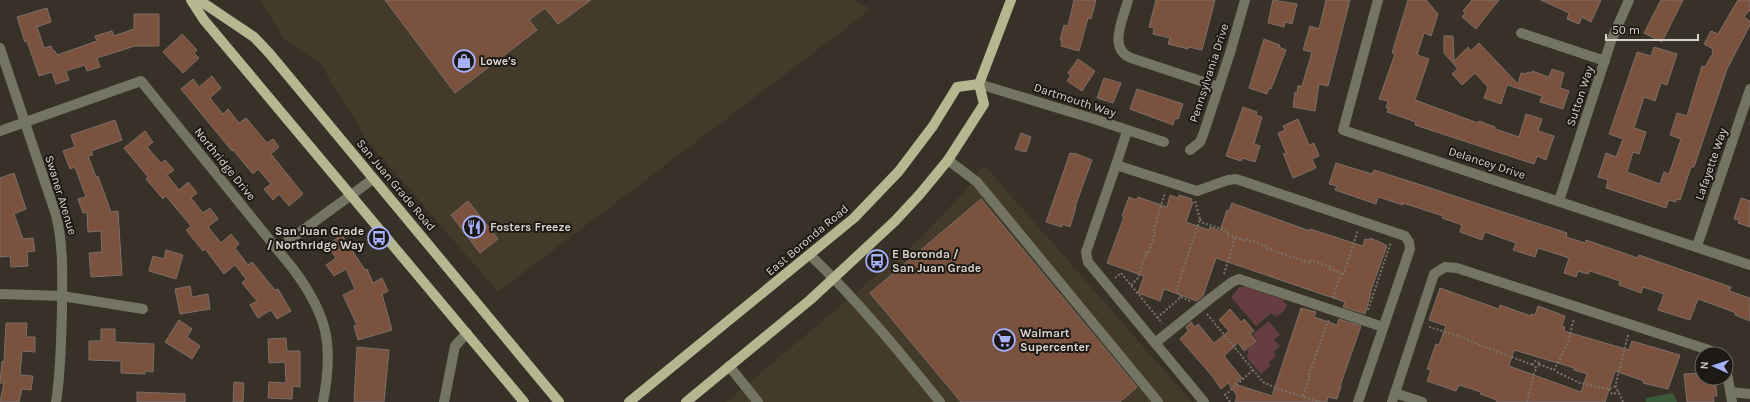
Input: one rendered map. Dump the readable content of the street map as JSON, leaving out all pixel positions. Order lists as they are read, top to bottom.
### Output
{
  "streets": {
    "main road": ["San Juan Grade Road", "East Boronda Road"],
    "street": [
      "Pennsylvania Drive",
      "Sutton Way",
      "Dartmouth Way",
      "Delancey Drive",
      "Northridge Drive",
      "Lafayette Way",
      "Swaner Avenue"
    ]
  },
  "crossings": [
    ["Sutton Way", "Delancey Drive"],
    ["Dartmouth Way", "East Boronda Road"],
    ["Delancey Drive", "Lafayette Way"],
    ["Northridge Drive", "Swaner Avenue"]
  ],
  "places": {
    "shop": ["Lowe's"],
    "restaurant": ["Fosters Freeze"],
    "bus stop": ["San Juan Grade / Northridge Way", "E Boronda / San Juan Grade"],
    "supermarket": ["Walmart Supercenter"]
  },
  "scale_bar": "50 m",
  "north": "left"
}
